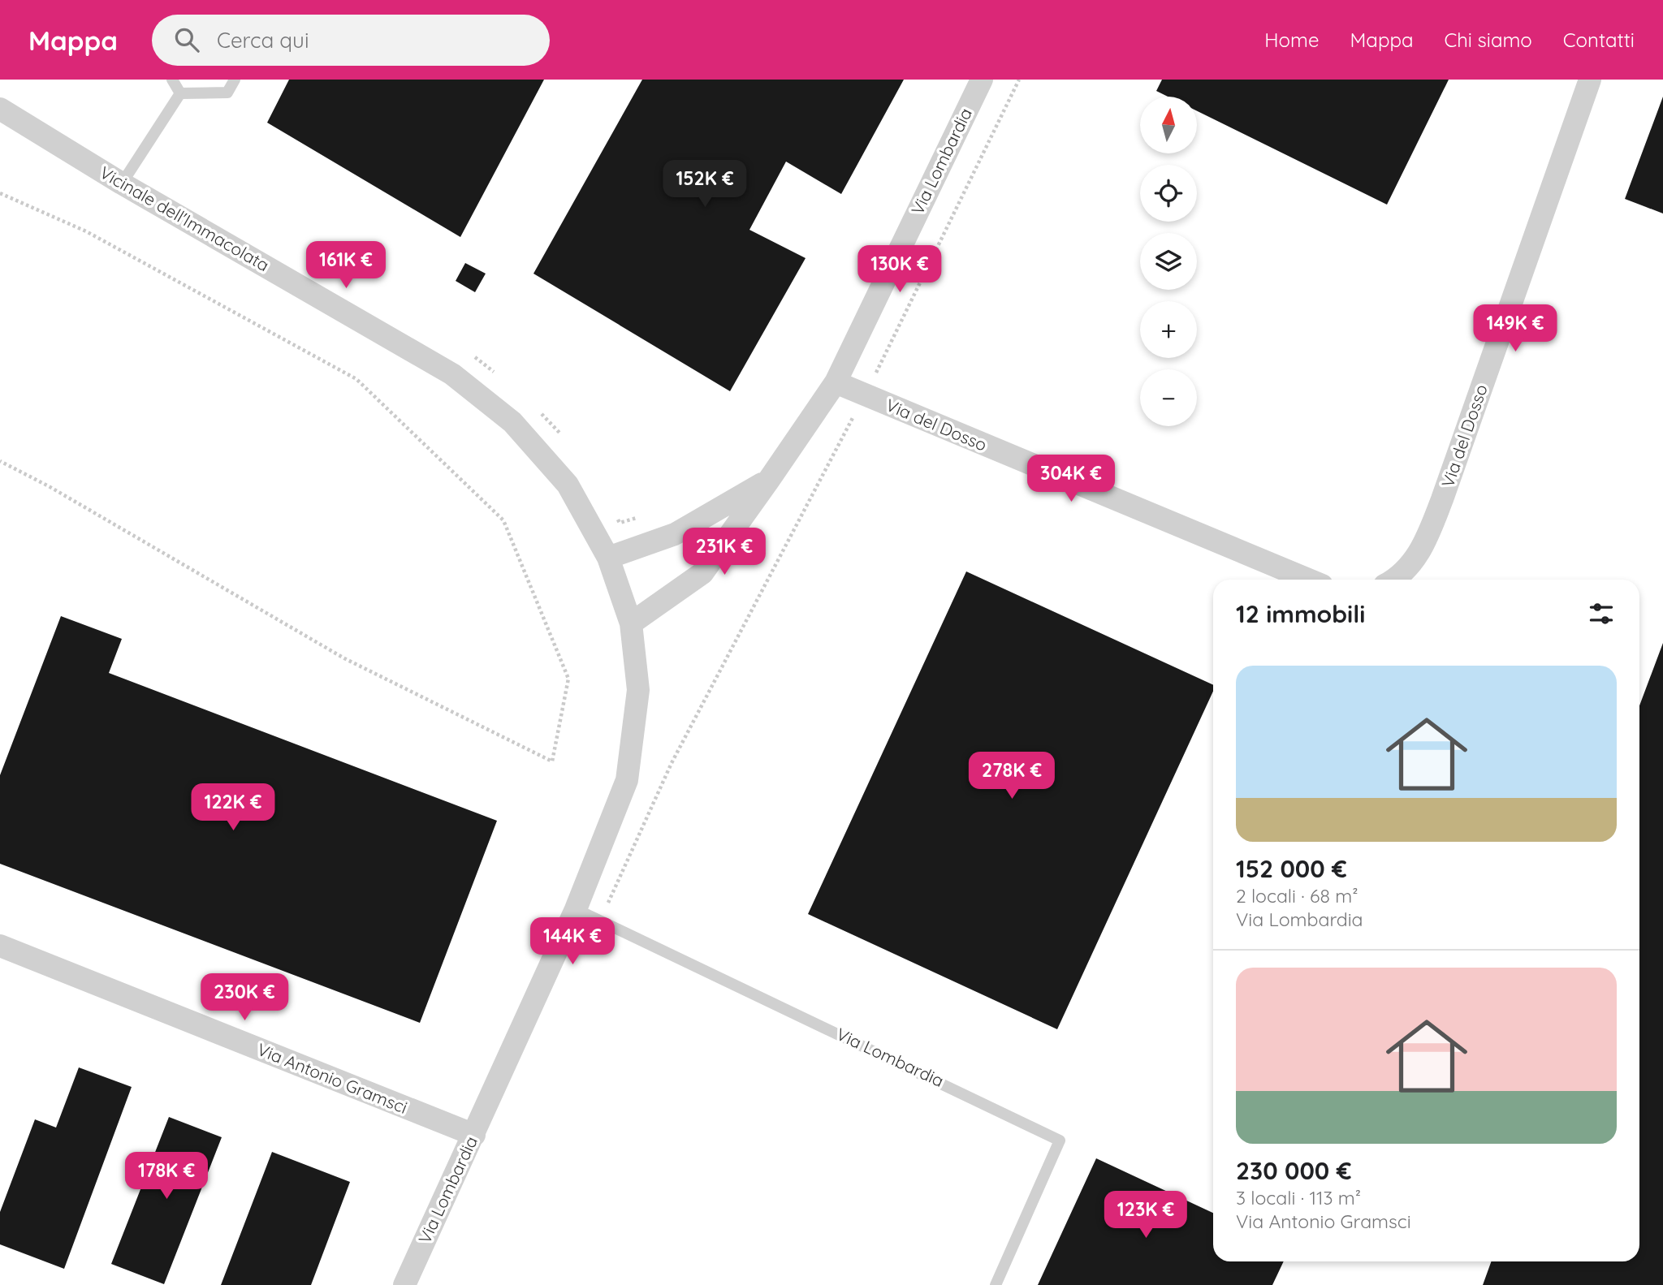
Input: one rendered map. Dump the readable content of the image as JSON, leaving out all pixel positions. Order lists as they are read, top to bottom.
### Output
{
  "streets": {
    "street": [
      "Via Lombardia",
      "Vicinale dell'Immacolata",
      "Via del Dosso",
      "Via Antonio Gramsci"
    ]
  },
  "crossings": [
    ["Via Lombardia", "Vicinale dell'Immacolata"],
    ["Via Lombardia", "Via del Dosso"],
    ["Via Lombardia", "Via Antonio Gramsci"]
  ],
  "north": "top",
  "page": {
    "header": "Mappa",
    "search": "Cerca qui",
    "nav": [
      "Home",
      "Mappa",
      "Chi siamo",
      "Contatti"
    ],
    "map_buttons": ["+", "−"],
    "price": [
      "152K €",
      "161K €",
      "130K €",
      "149K €",
      "304K €",
      "231K €",
      "278K €",
      "122K €",
      "144K €",
      "230K €",
      "178K €",
      "123K €"
    ],
    "heading": "12 immobili",
    "list": [
      {
        "name": "152 000 €",
        "note": "2 locali · 68 m² · Via Lombardia"
      },
      {
        "name": "230 000 €",
        "note": "3 locali · 113 m² · Via Antonio Gramsci"
      }
    ]
  }
}
